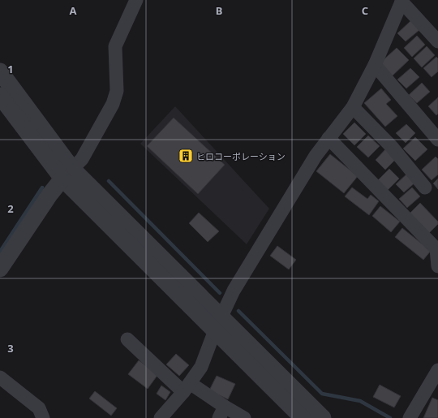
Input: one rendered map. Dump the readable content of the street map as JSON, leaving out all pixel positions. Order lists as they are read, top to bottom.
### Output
{
  "places": {
    "building": ["ヒロコーポレーション"]
  },
  "grid": {
    "columns": ["A", "B", "C"],
    "rows": ["1", "2", "3"]
  }
}
